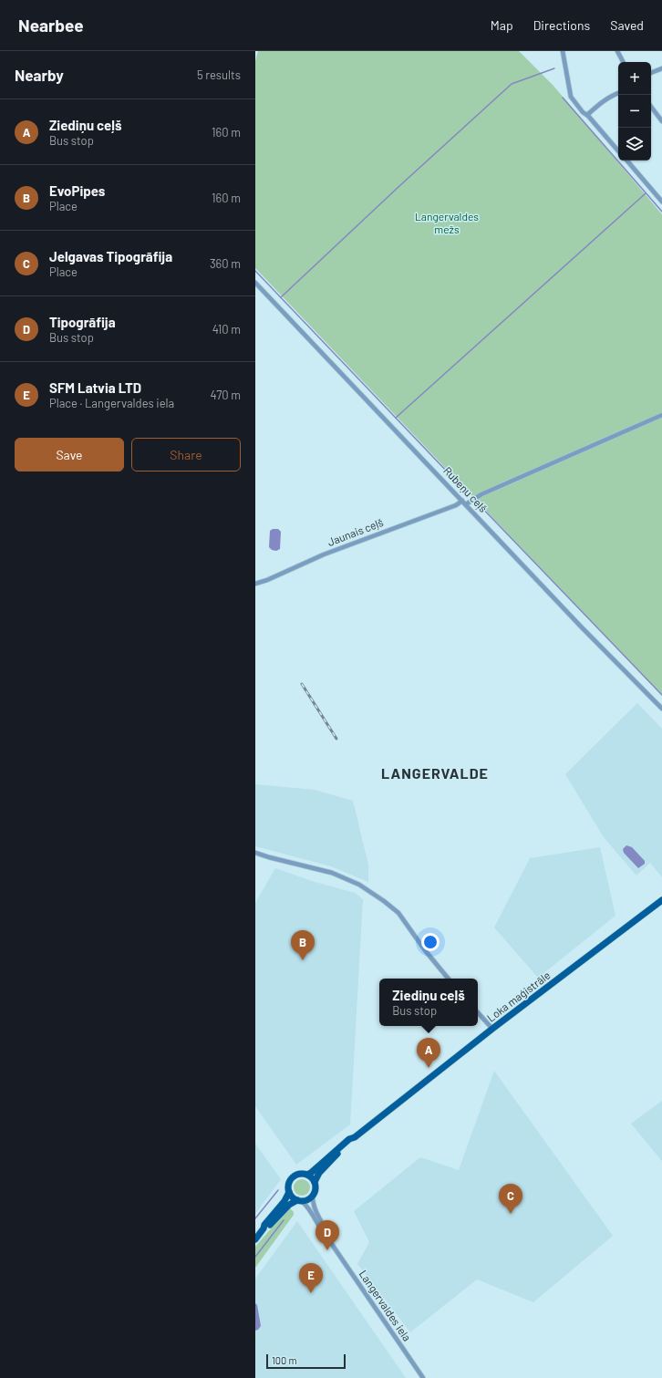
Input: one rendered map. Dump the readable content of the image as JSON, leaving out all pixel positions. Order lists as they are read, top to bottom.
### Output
{
  "streets": {
    "main road": ["Loka maģistrāle"],
    "street": ["Rubeņu ceļš", "Jaunais ceļš", "Langervaldes iela"]
  },
  "crossings": [
    ["Rubeņu ceļš", "Jaunais ceļš"],
    ["Loka maģistrāle", "Langervaldes iela"]
  ],
  "districts": ["LANGERVALDE"],
  "parks": ["Langervaldes mežs"],
  "scale_bar": "100 m",
  "page": {
    "header": "Nearbee",
    "nav": ["Map", "Directions", "Saved"],
    "heading": ["Nearby", "5 results"],
    "map_buttons": ["+", "−"],
    "list": [
      {
        "mark": "A",
        "name": "Ziediņu ceļš",
        "note": "Bus stop",
        "value": "160 m"
      },
      {
        "mark": "B",
        "name": "EvoPipes",
        "note": "Place",
        "value": "160 m"
      },
      {
        "mark": "C",
        "name": "Jelgavas Tipogrāfija",
        "note": "Place",
        "value": "360 m"
      },
      {
        "mark": "D",
        "name": "Tipogrāfija",
        "note": "Bus stop",
        "value": "410 m"
      },
      {
        "mark": "E",
        "name": "SFM Latvia LTD",
        "note": "Place · Langervaldes iela",
        "value": "470 m"
      }
    ],
    "buttons": ["Save", "Share"],
    "pins": [
      "B",
      "A",
      "C",
      "D",
      "E"
    ],
    "popup": ["Ziediņu ceļš", "Bus stop"],
    "scale": "100 m"
  }
}
